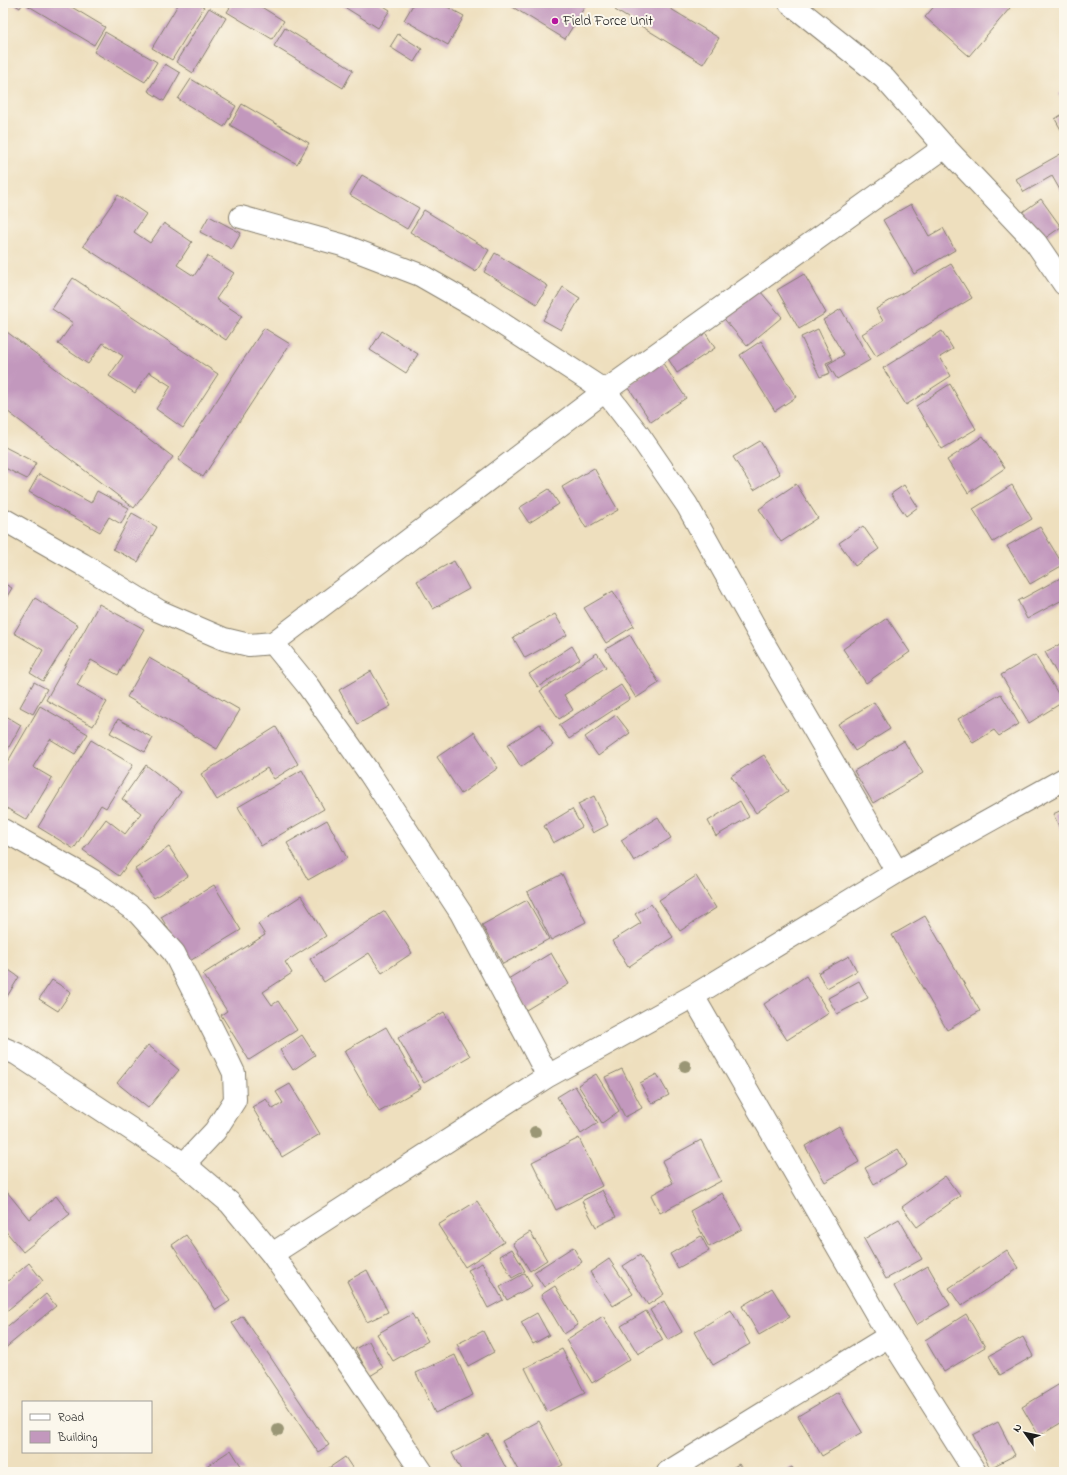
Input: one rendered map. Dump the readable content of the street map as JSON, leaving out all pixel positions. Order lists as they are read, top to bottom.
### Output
{
  "places": ["Field Force Unit"],
  "legend": ["Road", "Building"],
  "north": "top left"
}
